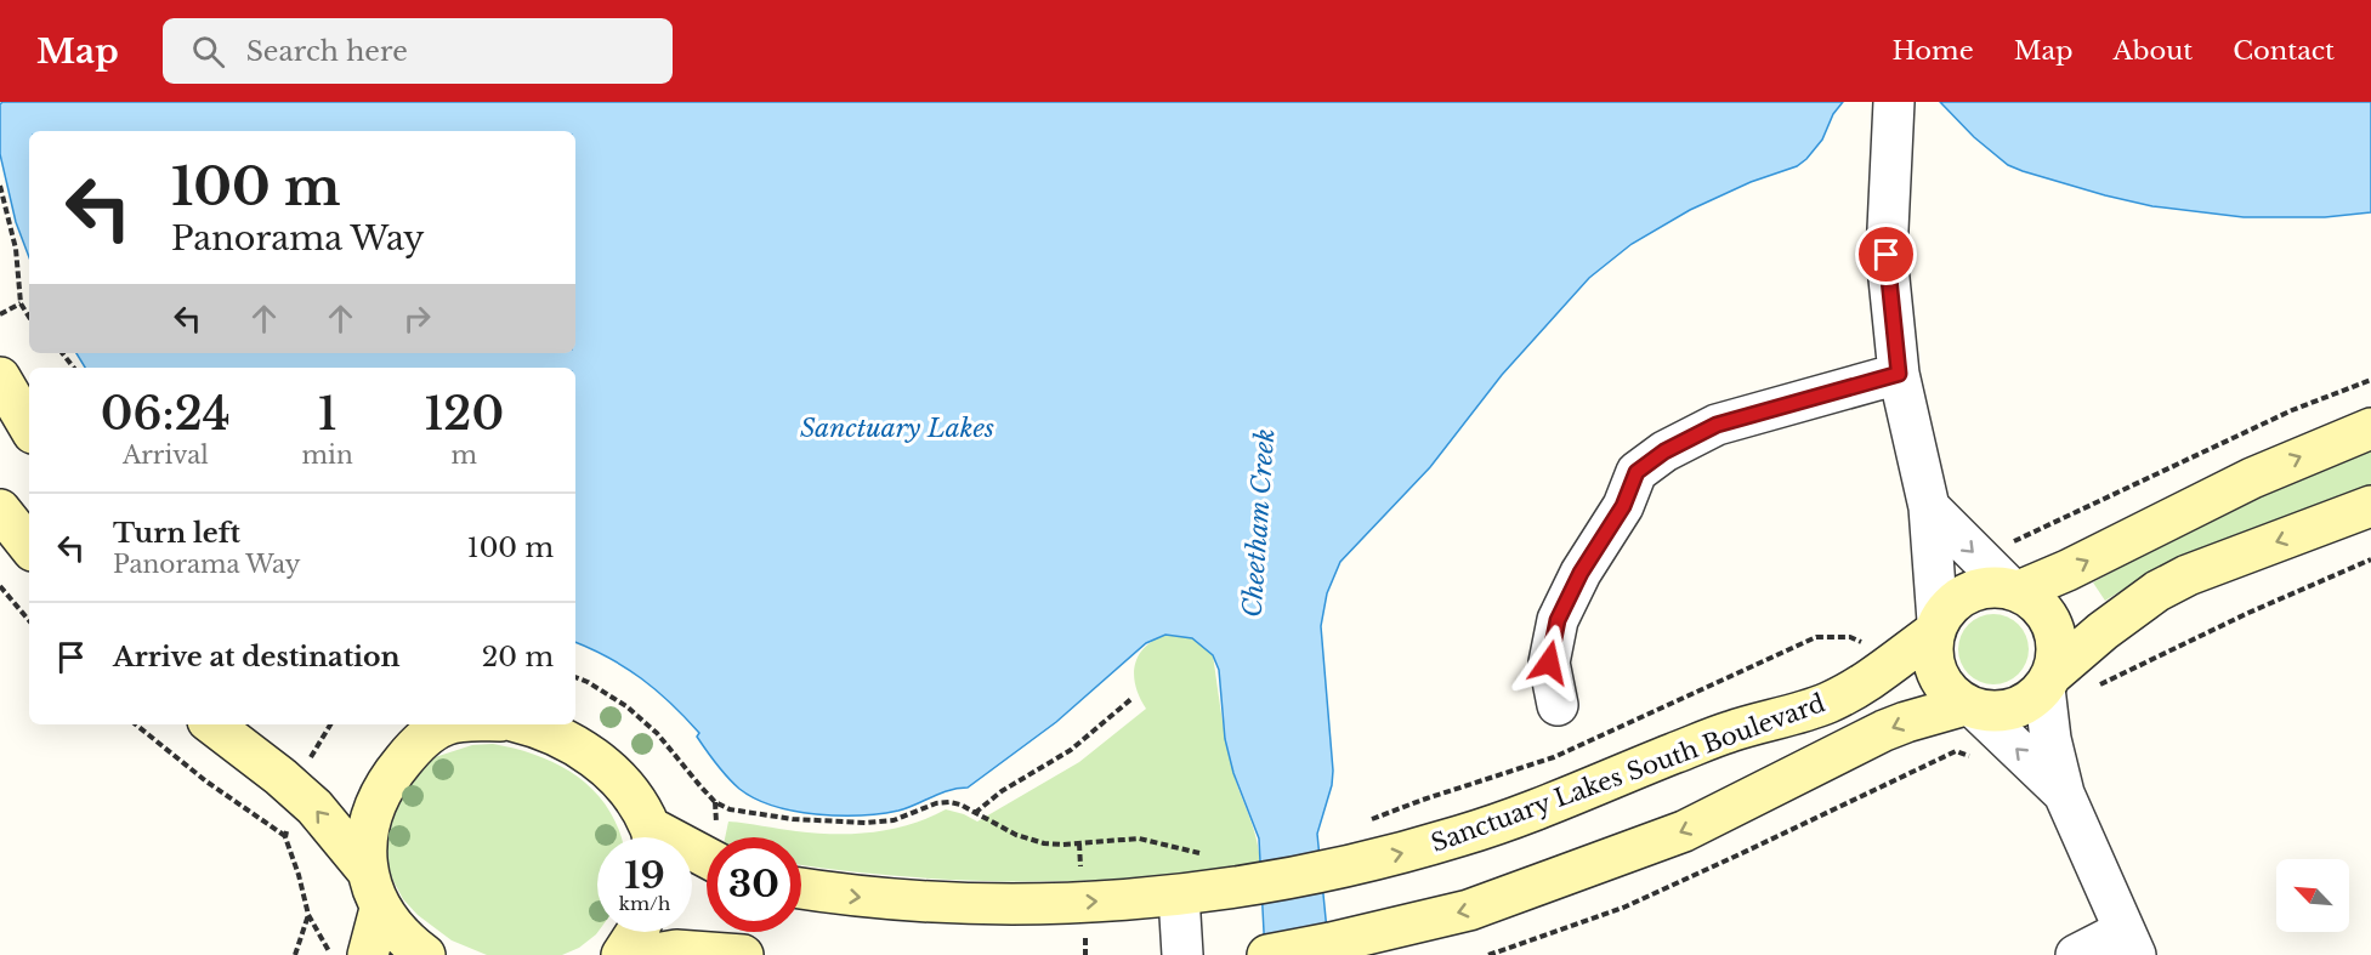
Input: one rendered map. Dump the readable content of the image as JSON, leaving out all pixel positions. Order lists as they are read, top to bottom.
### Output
{
  "streets": {
    "street": ["Sanctuary Lakes South Boulevard"]
  },
  "water": ["Sanctuary Lakes", "Cheetham Creek"],
  "north": "top left",
  "page": {
    "header": "Map",
    "search": "Search here",
    "nav": [
      "Home",
      "Map",
      "About",
      "Contact"
    ],
    "turn": ["100 m", "Panorama Way"],
    "eta": [
      "06:24",
      "Arrival",
      "1",
      "min",
      "120",
      "m"
    ],
    "list": [
      {
        "name": "Turn left",
        "note": "Panorama Way",
        "value": "100 m"
      },
      {
        "name": "Arrive at destination",
        "value": "20 m"
      }
    ],
    "speed": "19 km/h",
    "limit": "30"
  }
}
